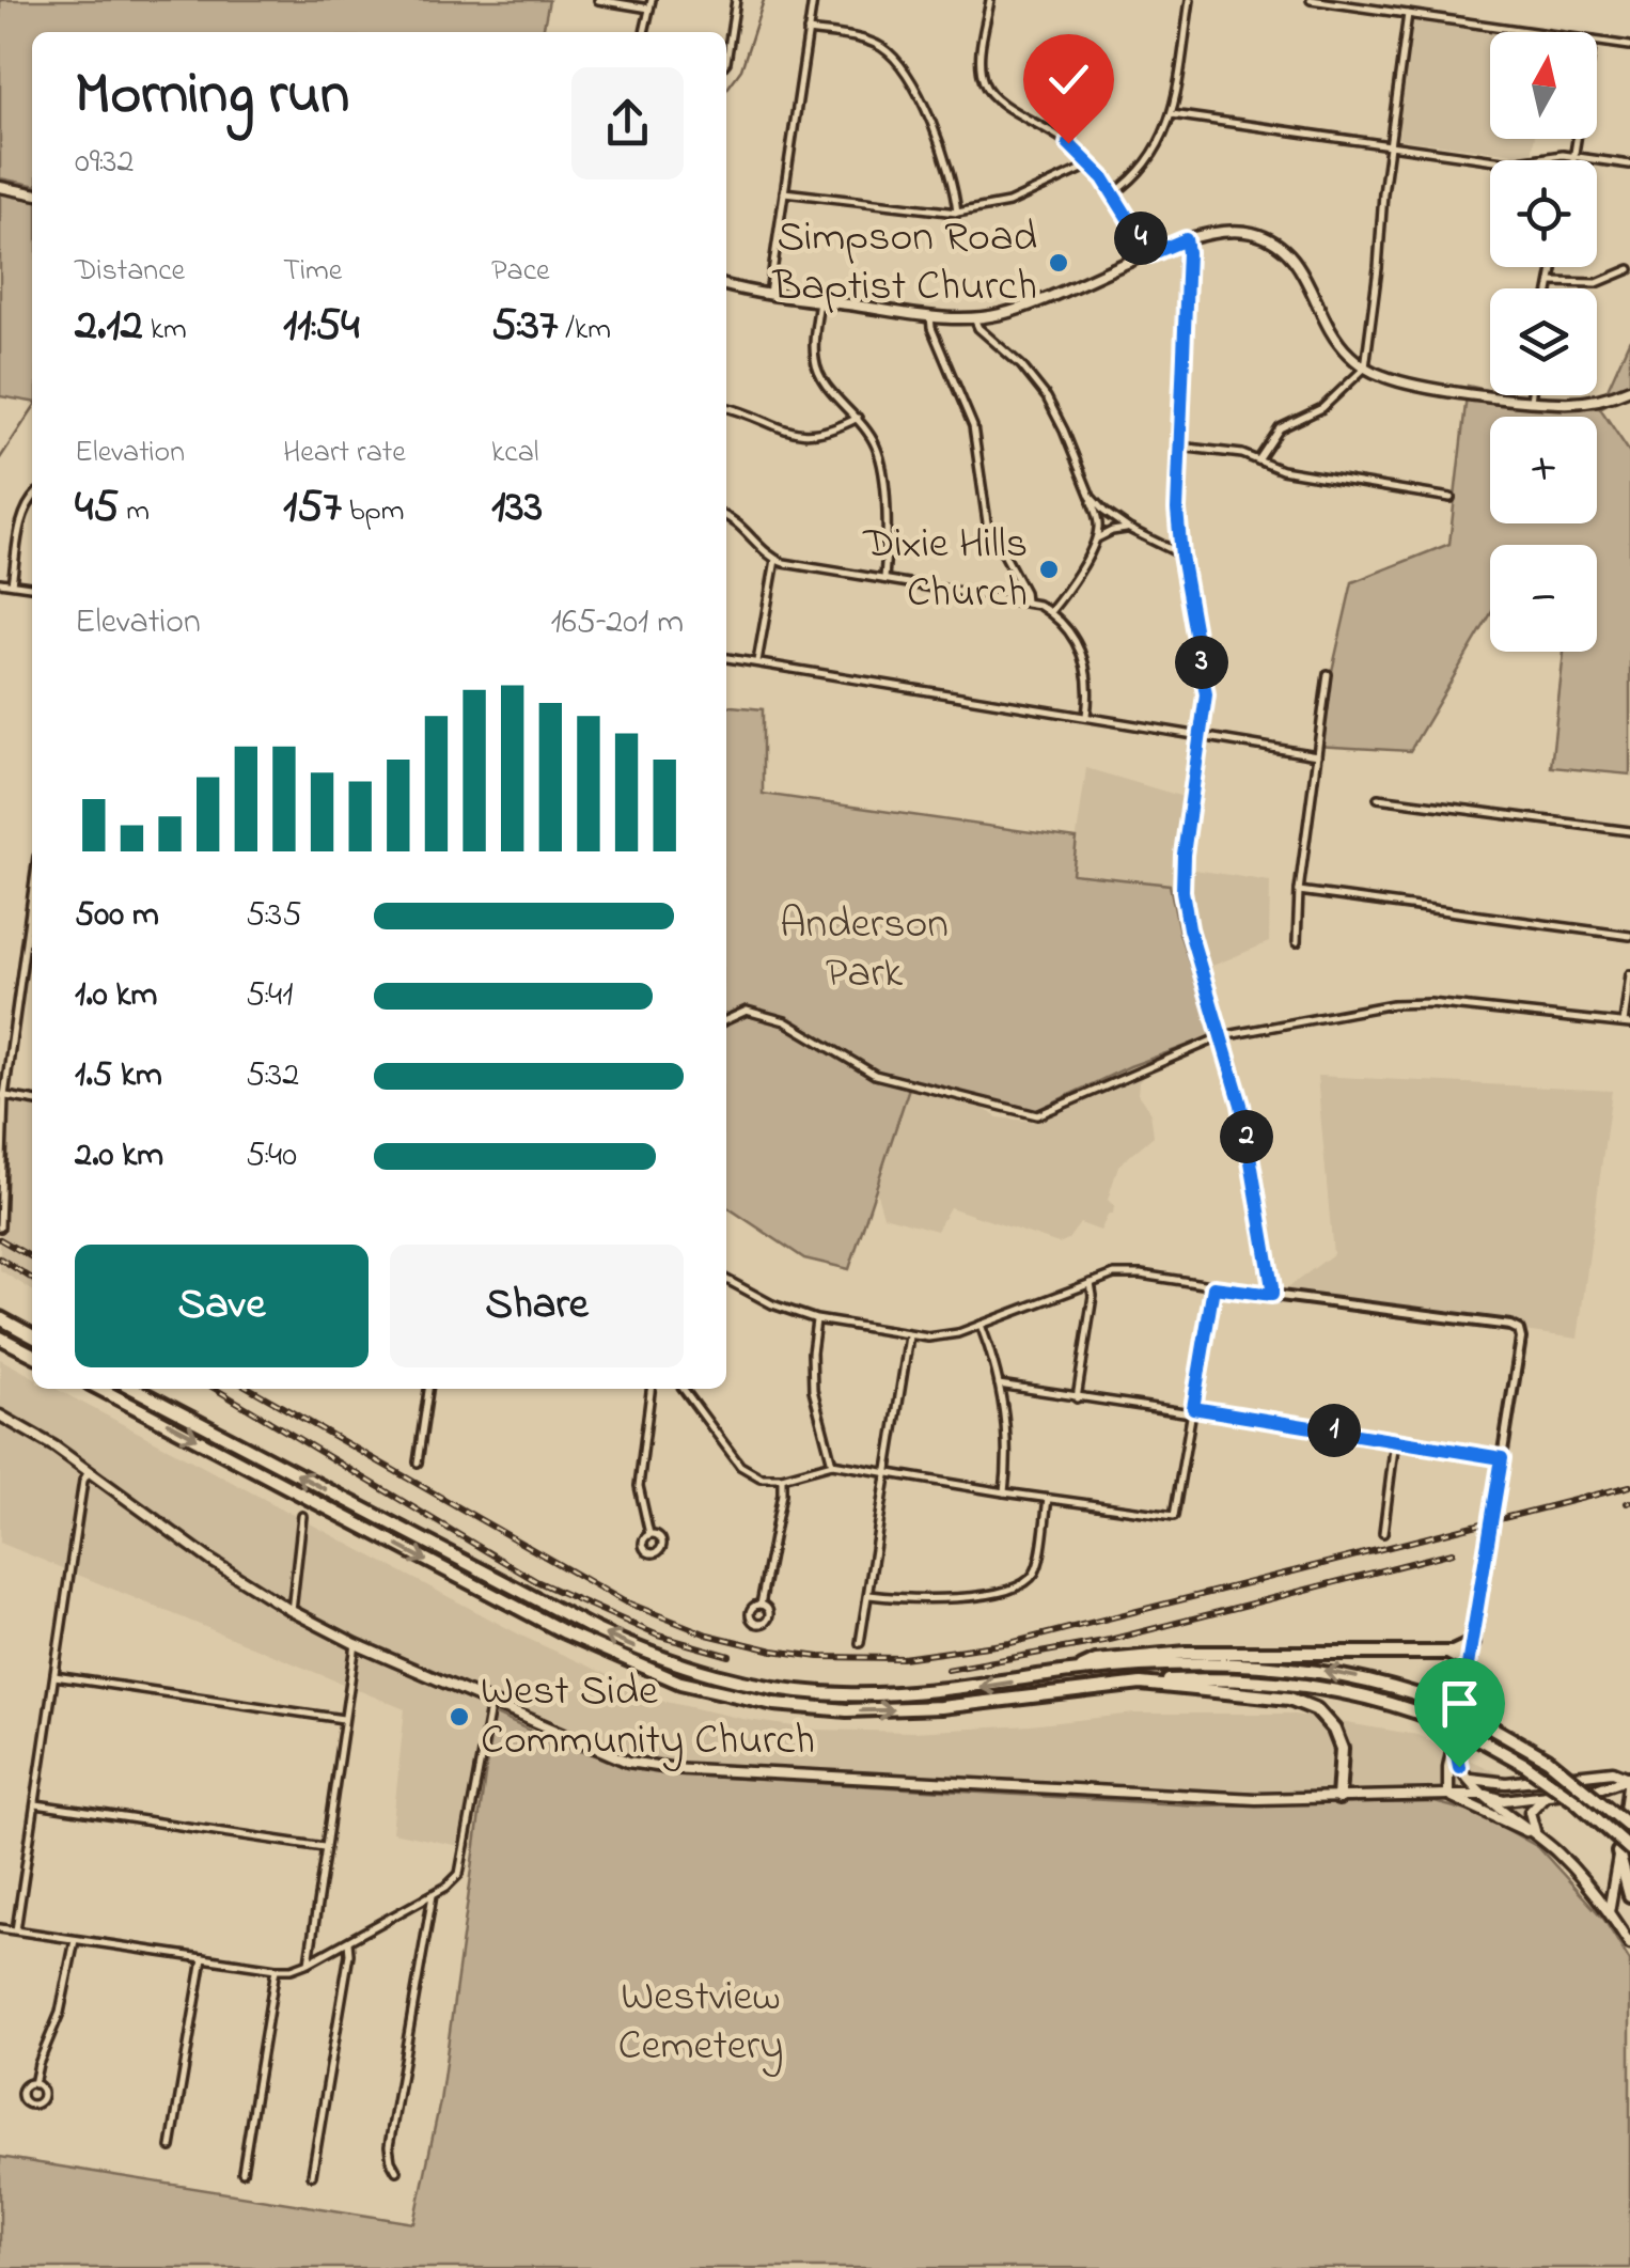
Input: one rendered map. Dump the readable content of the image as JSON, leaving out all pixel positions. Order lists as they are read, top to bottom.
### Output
{
  "parks": ["Anderson Park", "Westview Cemetery"],
  "places": ["Simpson Road Baptist Church", "Dixie Hills Church", "West Side Community Church"],
  "north": "top",
  "page": {
    "map_buttons": ["+", "−"],
    "heading": ["Morning run", "09:32"],
    "pins": [
      "4",
      "3",
      "2",
      "1"
    ],
    "stats": [
      ["Distance", "2.12 km"],
      ["Time", "11:54"],
      ["Pace", "5:37 /km"],
      ["Elevation", "45 m"],
      ["Heart rate", "157 bpm"],
      ["kcal", "133"]
    ],
    "chart": ["Elevation", "165–201 m"],
    "list": [
      {
        "name": "500 m",
        "note": "5:35"
      },
      {
        "name": "1.0 km",
        "note": "5:41"
      },
      {
        "name": "1.5 km",
        "note": "5:32"
      },
      {
        "name": "2.0 km",
        "note": "5:40"
      }
    ],
    "buttons": ["Save", "Share"]
  }
}
